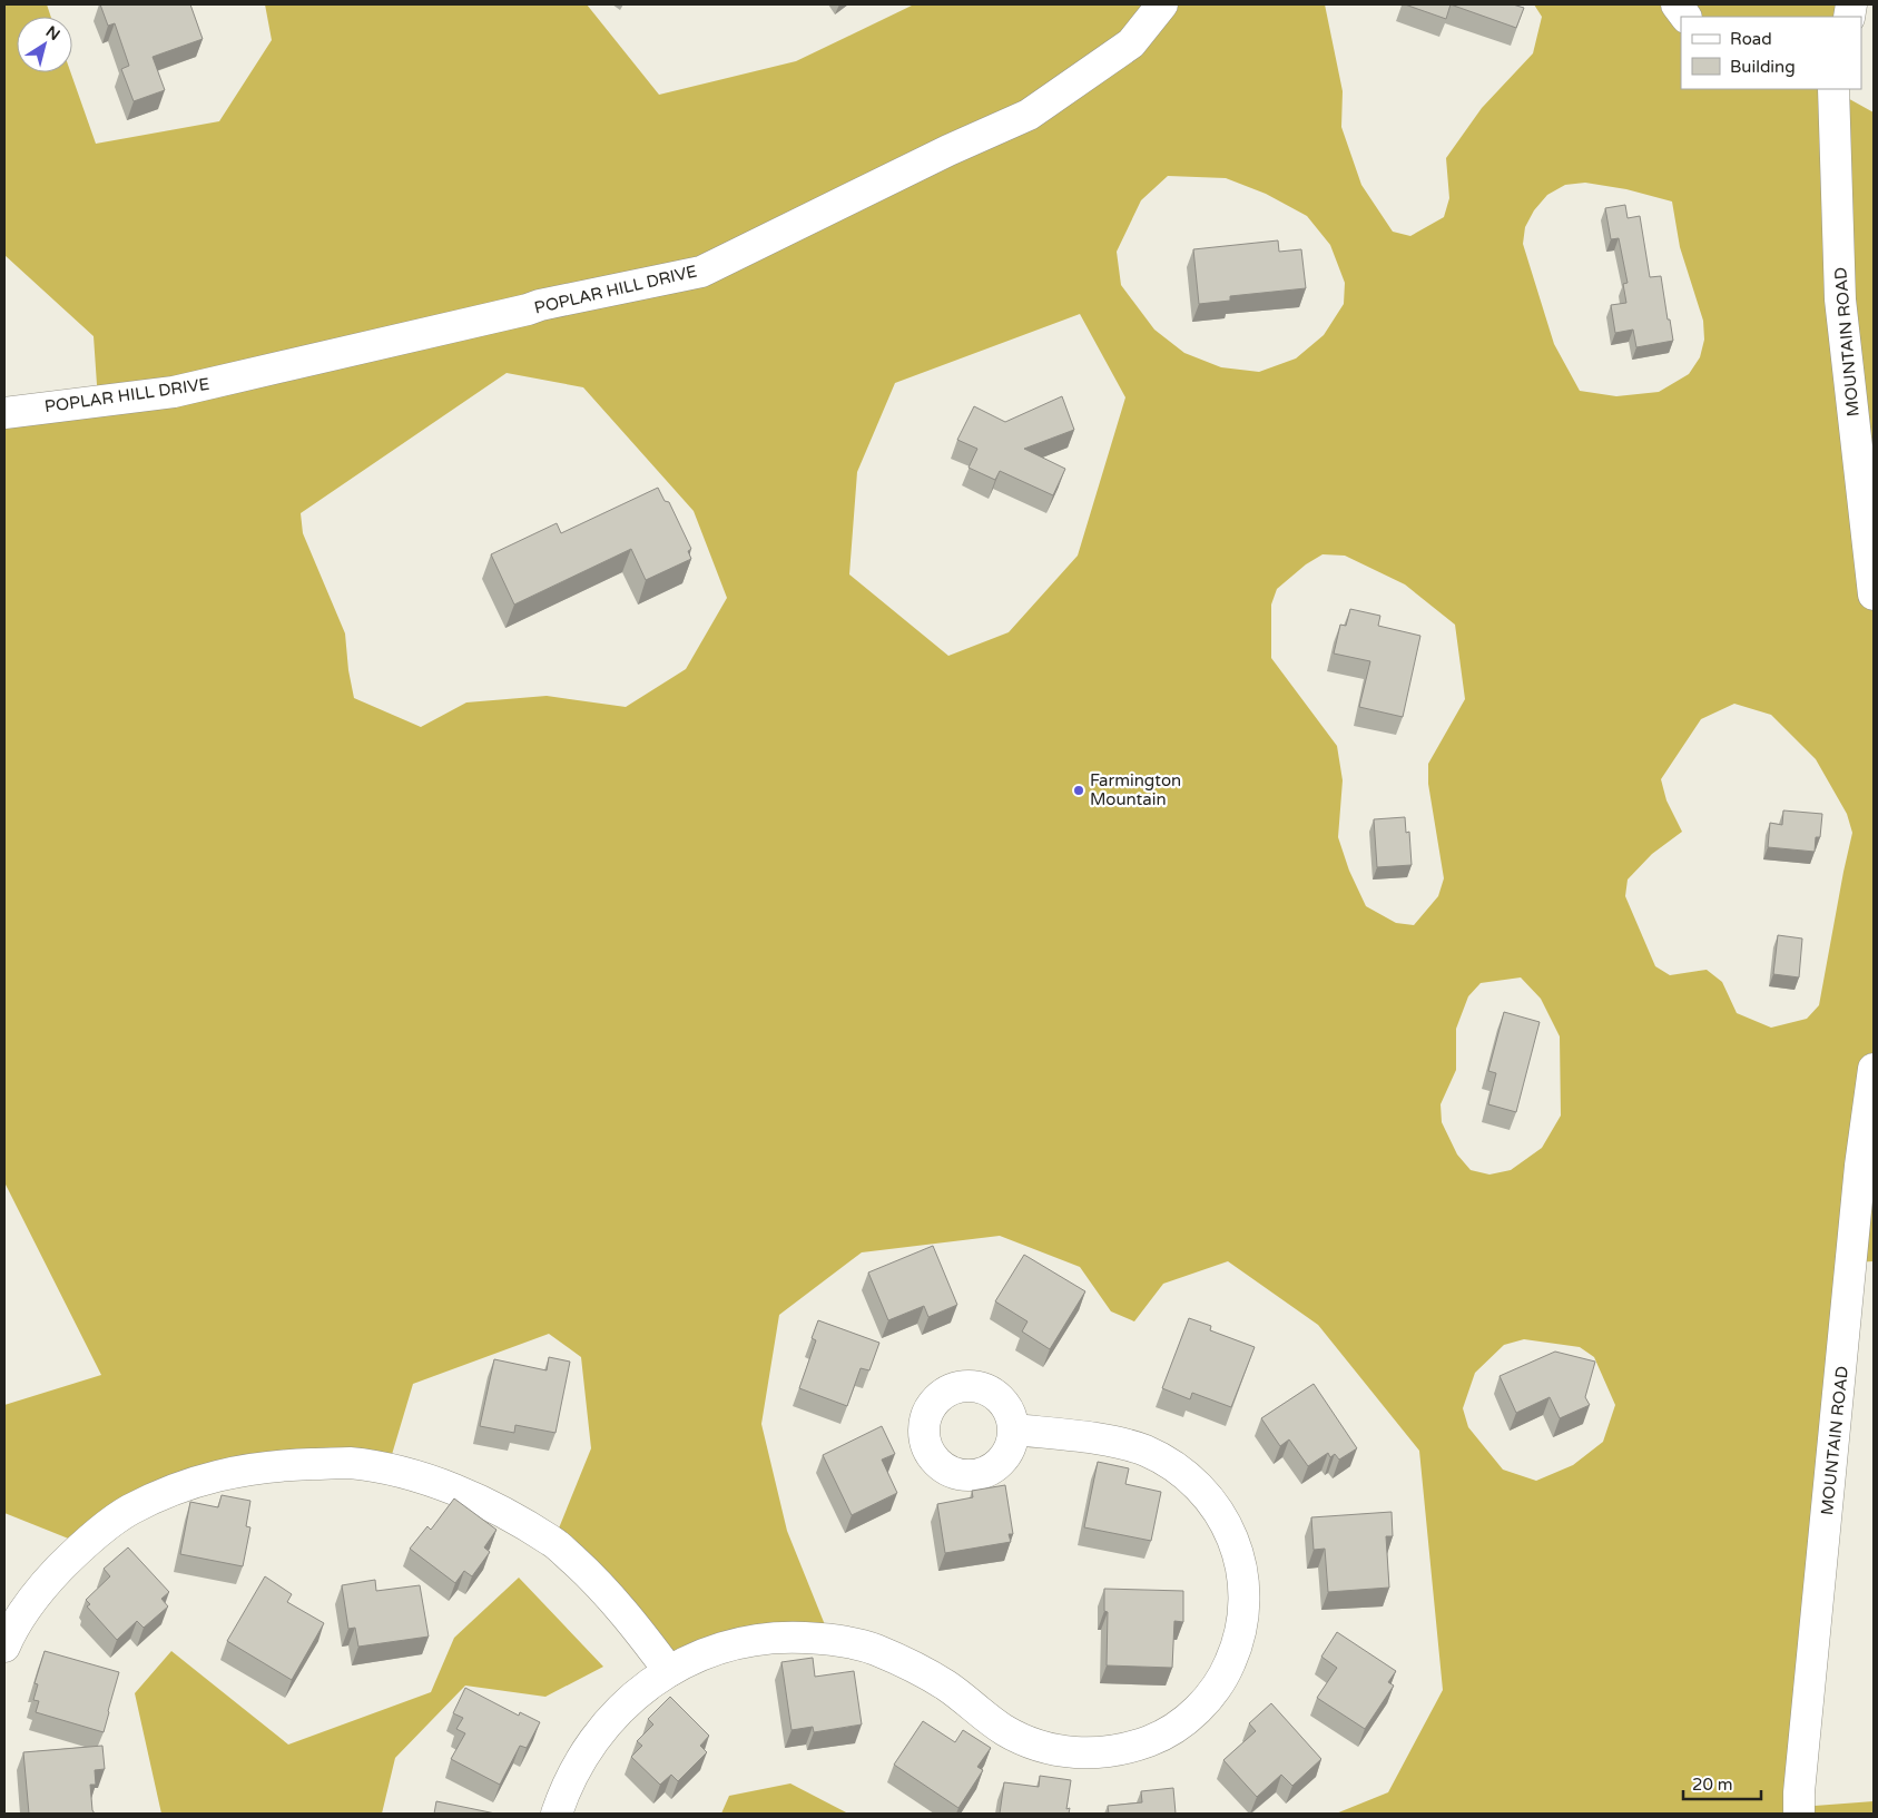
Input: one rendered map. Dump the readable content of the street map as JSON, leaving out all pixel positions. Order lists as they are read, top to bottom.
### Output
{
  "streets": {
    "street": ["POPLAR HILL DRIVE", "MOUNTAIN ROAD"]
  },
  "places": ["Farmington Mountain"],
  "legend": ["Road", "Building"],
  "scale_bar": "20 m",
  "north": "top right"
}
